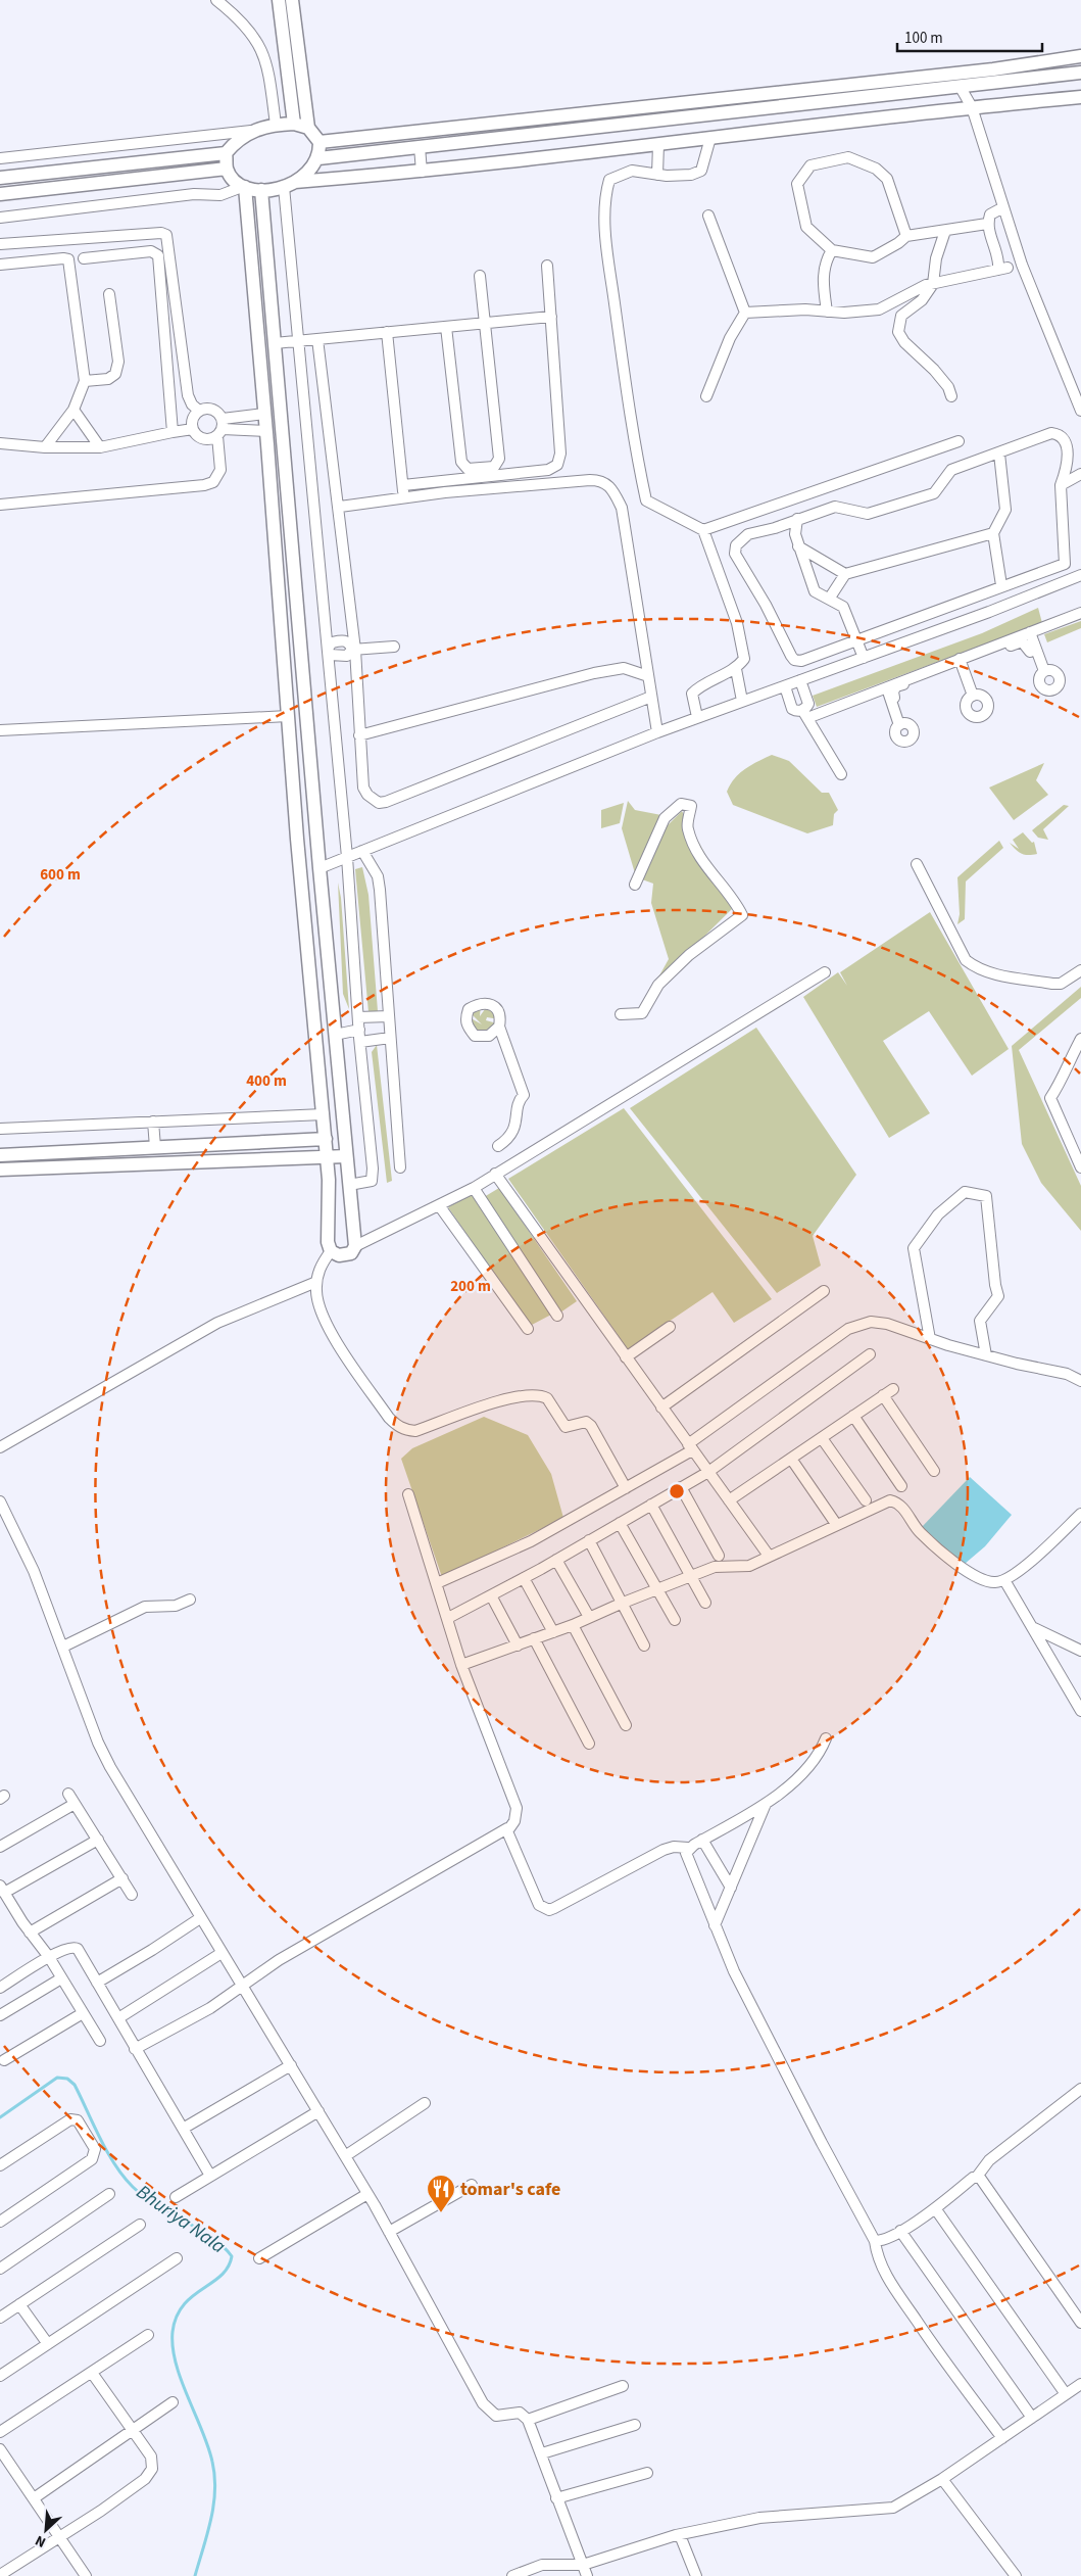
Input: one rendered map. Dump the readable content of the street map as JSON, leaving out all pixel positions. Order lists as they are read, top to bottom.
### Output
{
  "water": ["Bhuriya Nala"],
  "places": {
    "restaurant": ["tomar's cafe"]
  },
  "scale_bar": "100 m",
  "north": "bottom left",
  "rings": ["600 m", "400 m", "200 m"]
}
